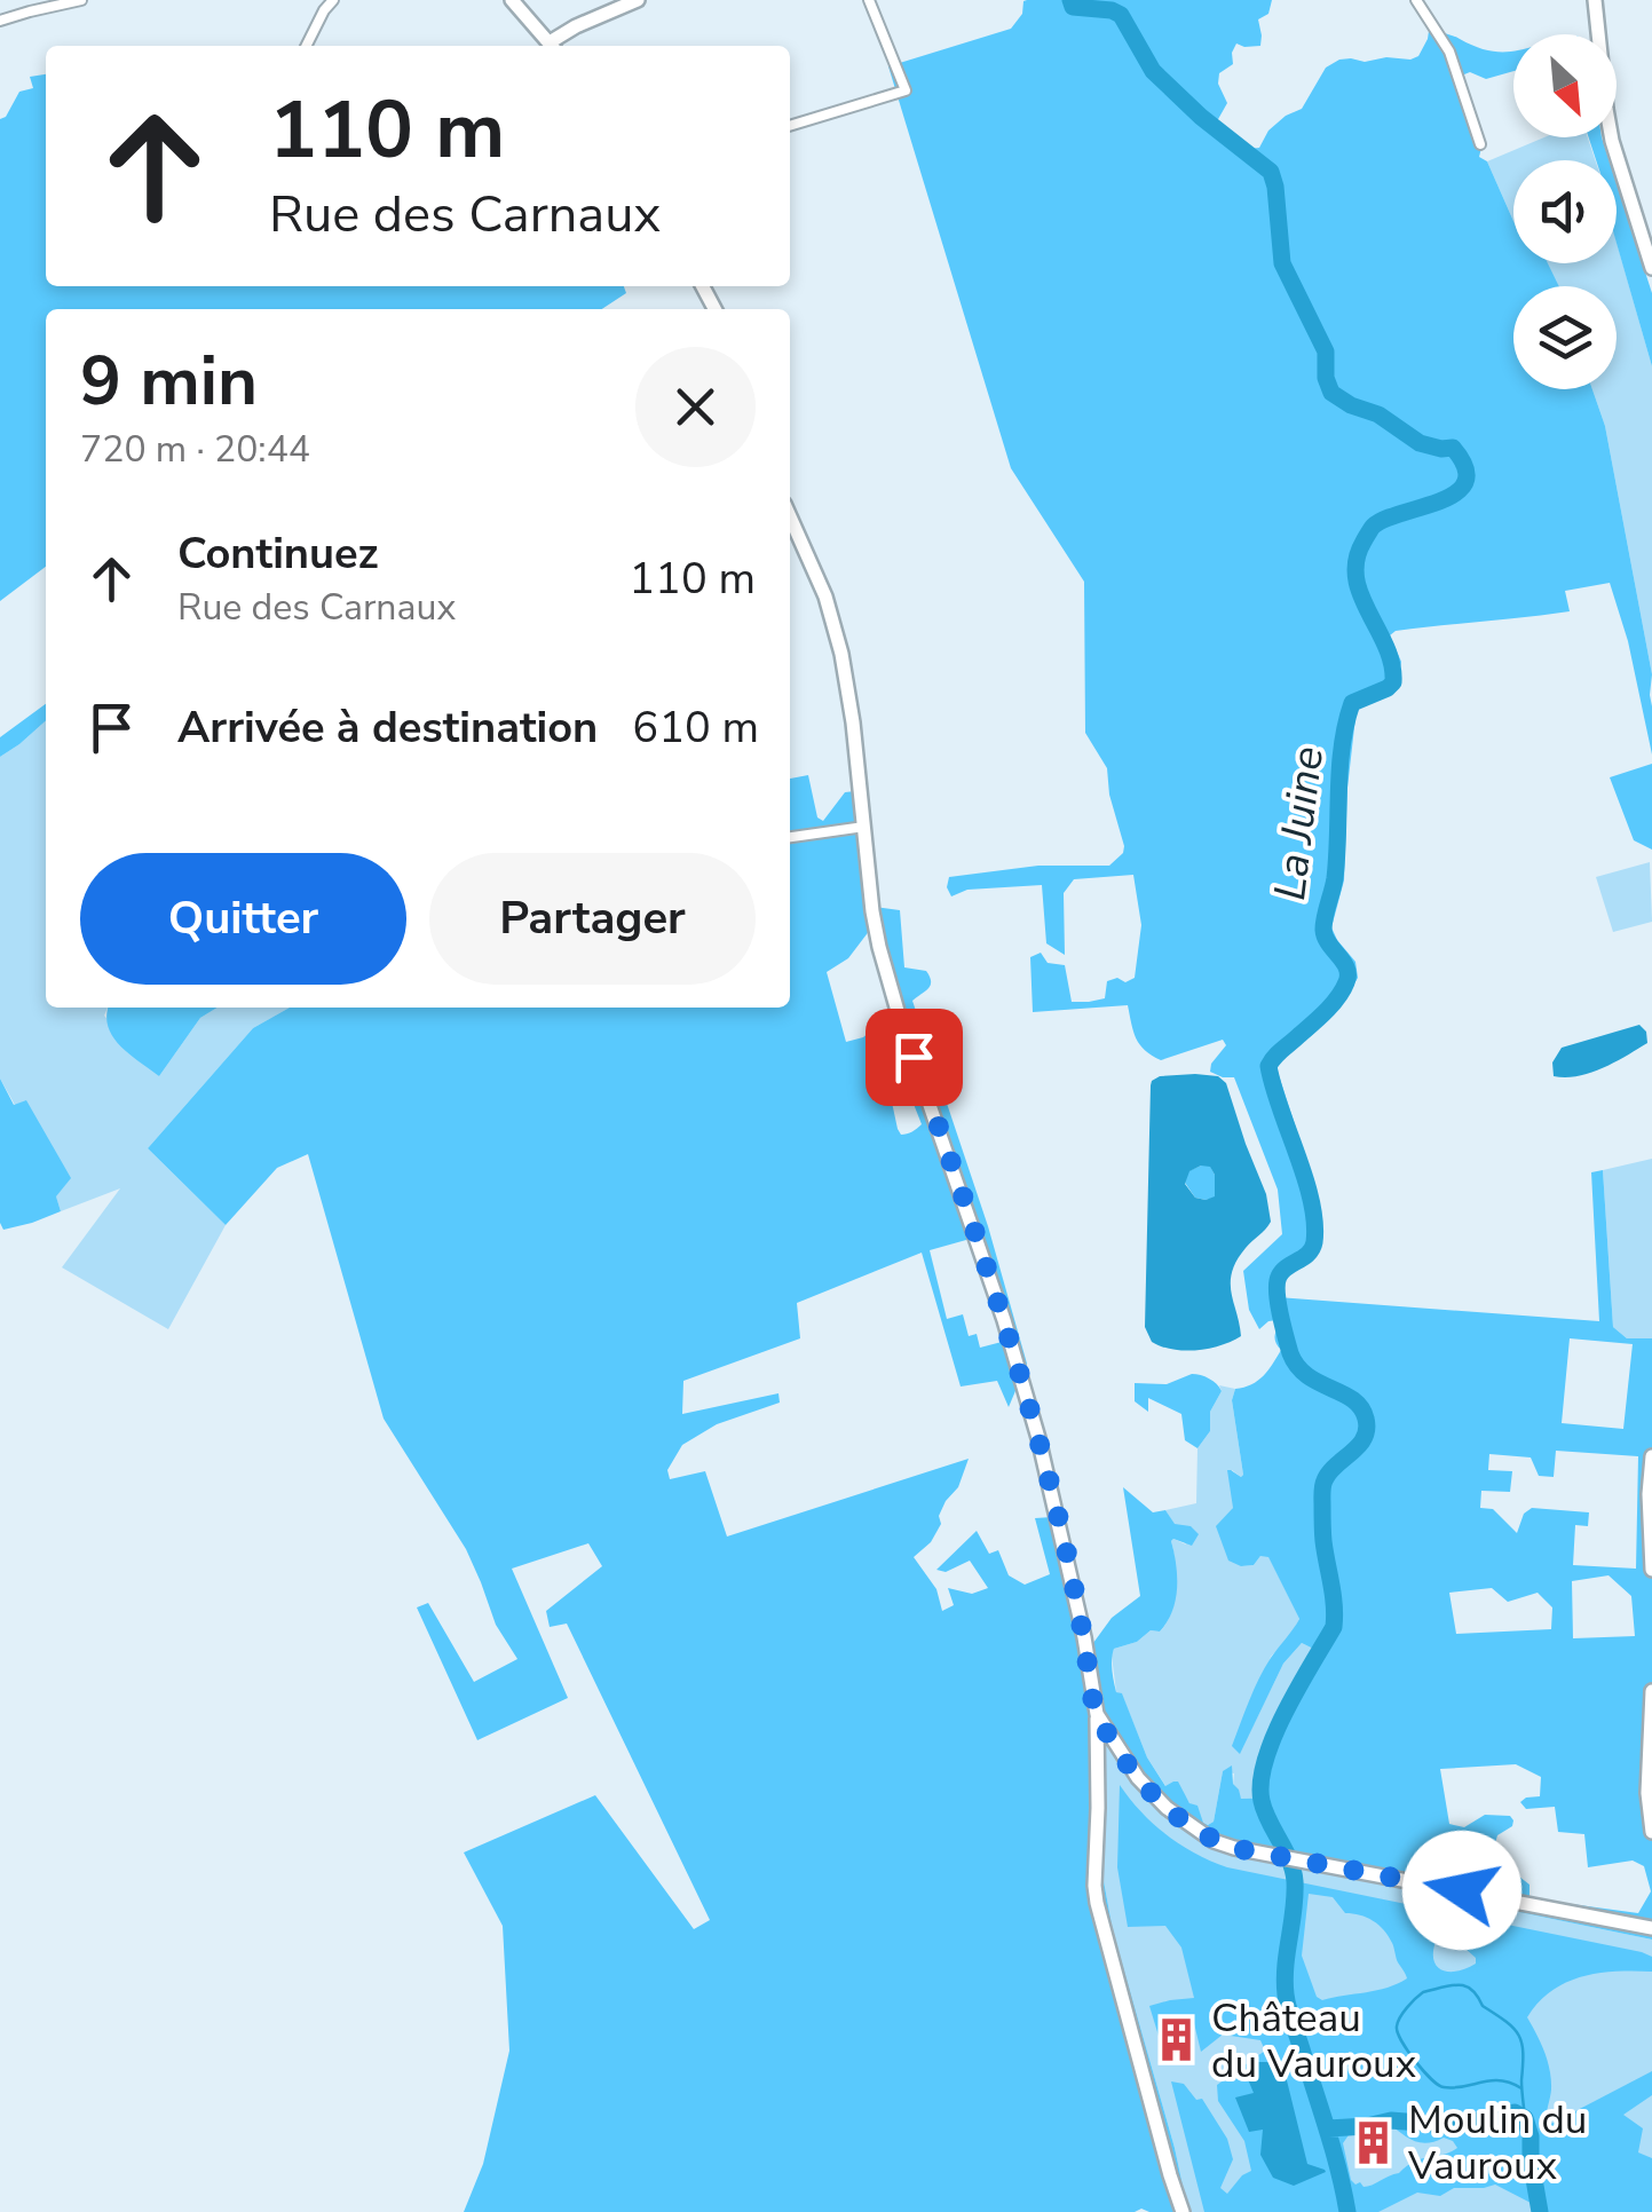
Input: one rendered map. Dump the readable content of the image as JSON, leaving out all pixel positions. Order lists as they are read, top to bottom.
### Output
{
  "water": ["La Juine"],
  "places": {
    "building": ["Château du Vauroux", "Moulin du Vauroux"]
  },
  "north": "bottom right",
  "page": {
    "turn": ["110 m", "Rue des Carnaux"],
    "heading": ["9 min", "720 m · 20:44"],
    "list": [
      {
        "name": "Continuez",
        "note": "Rue des Carnaux",
        "value": "110 m"
      },
      {
        "name": "Arrivée à destination",
        "value": "610 m"
      }
    ],
    "buttons": ["Quitter", "Partager"]
  }
}
